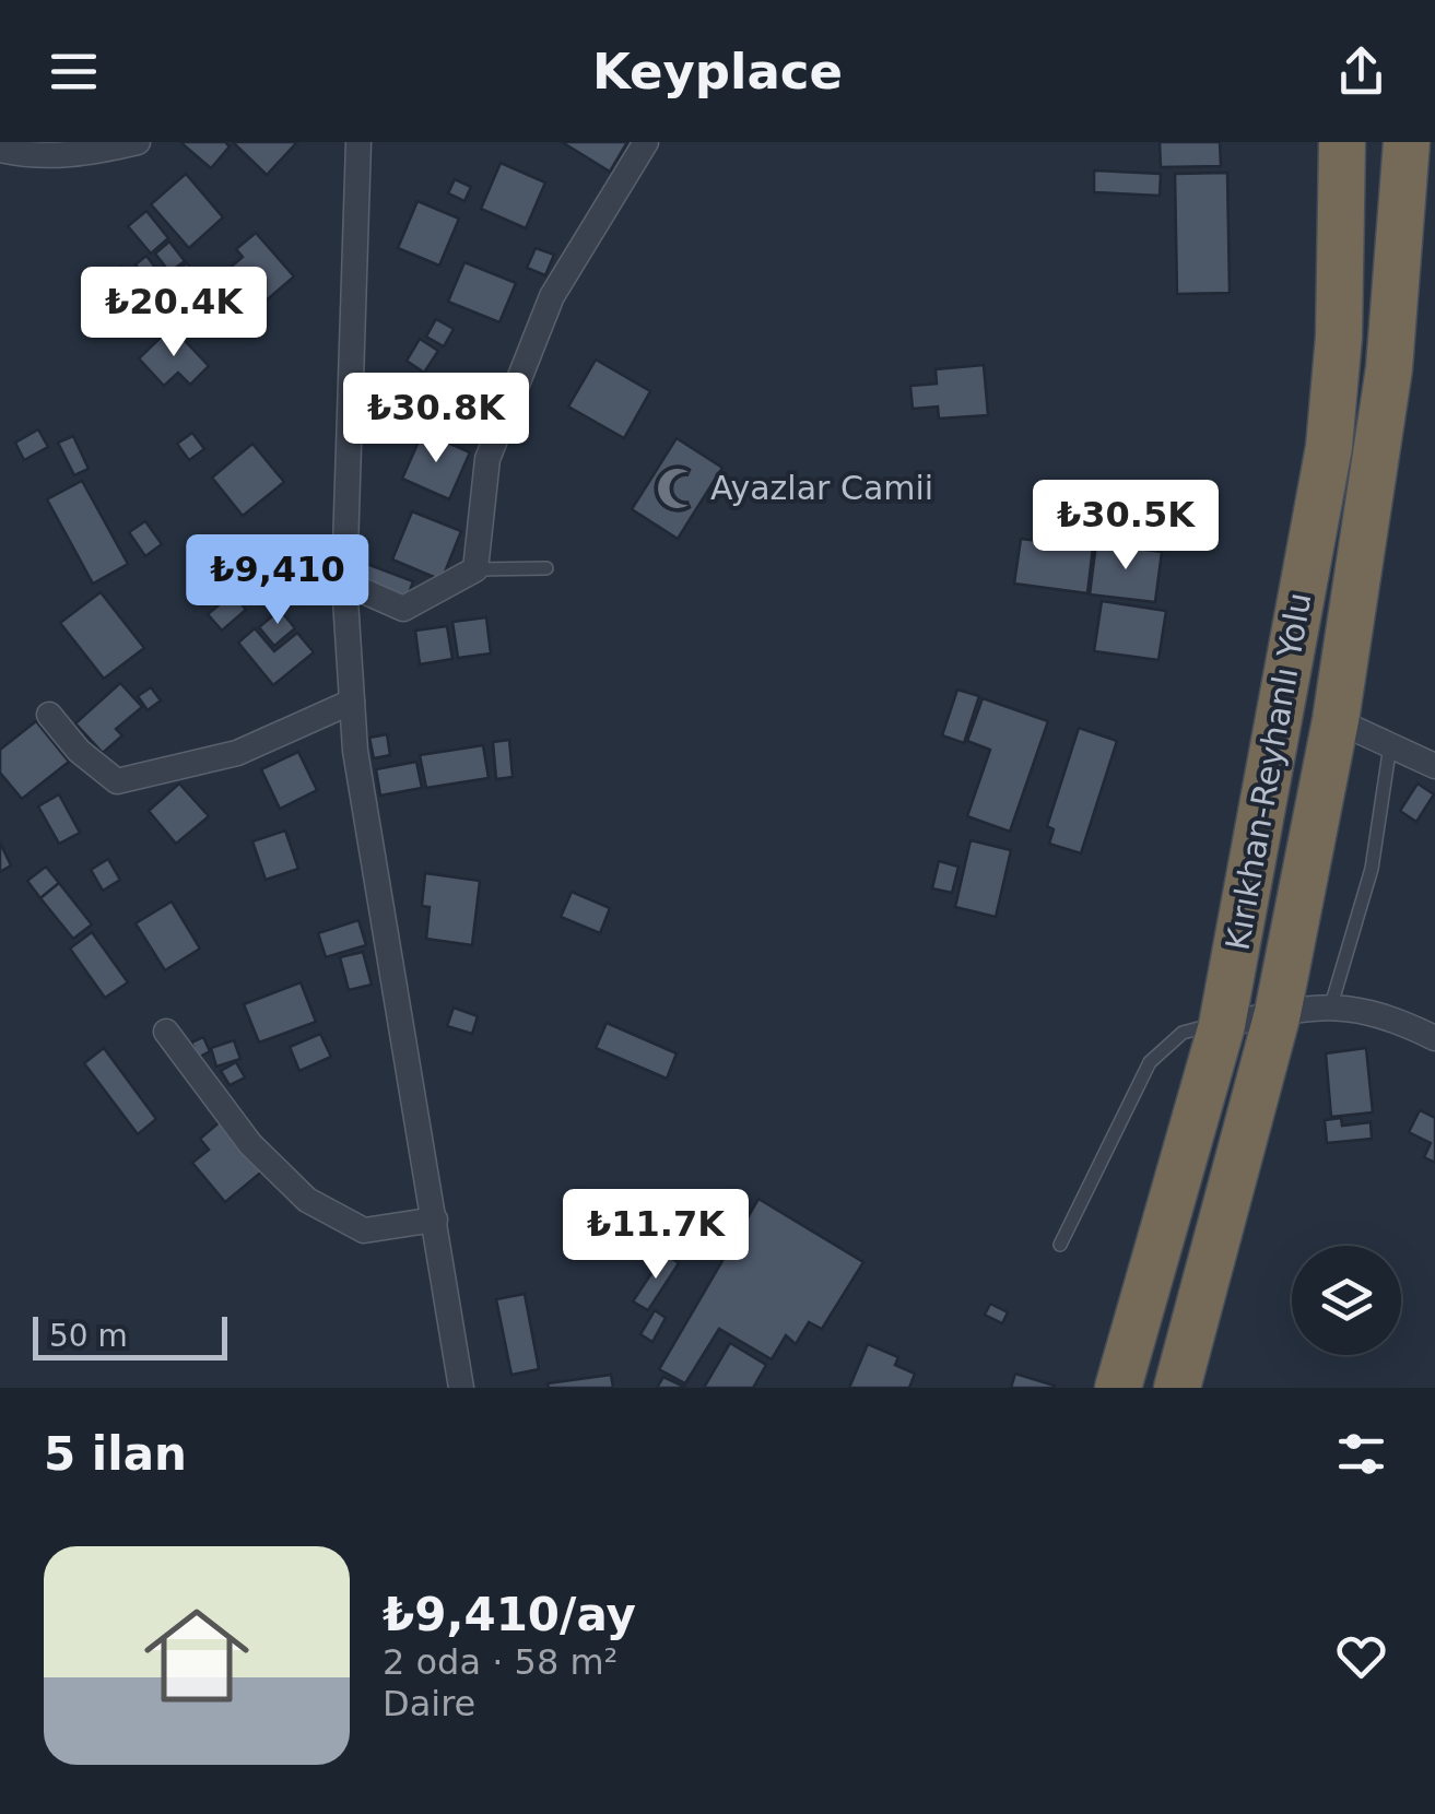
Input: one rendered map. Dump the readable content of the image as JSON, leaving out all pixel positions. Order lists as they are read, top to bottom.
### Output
{
  "streets": {
    "highway": ["Kırıkhan-Reyhanlı Yolu"]
  },
  "places": {
    "mosque": ["Ayazlar Camii"]
  },
  "scale_bar": "50 m",
  "page": {
    "header": "Keyplace",
    "price": [
      "₺20.4K",
      "₺30.8K",
      "₺30.5K",
      "₺9,410",
      "₺11.7K"
    ],
    "scale": "50 m",
    "heading": "5 ilan",
    "list": [
      {
        "name": "₺9,410/ay",
        "note": "2 oda · 58 m² · Daire"
      }
    ]
  }
}
